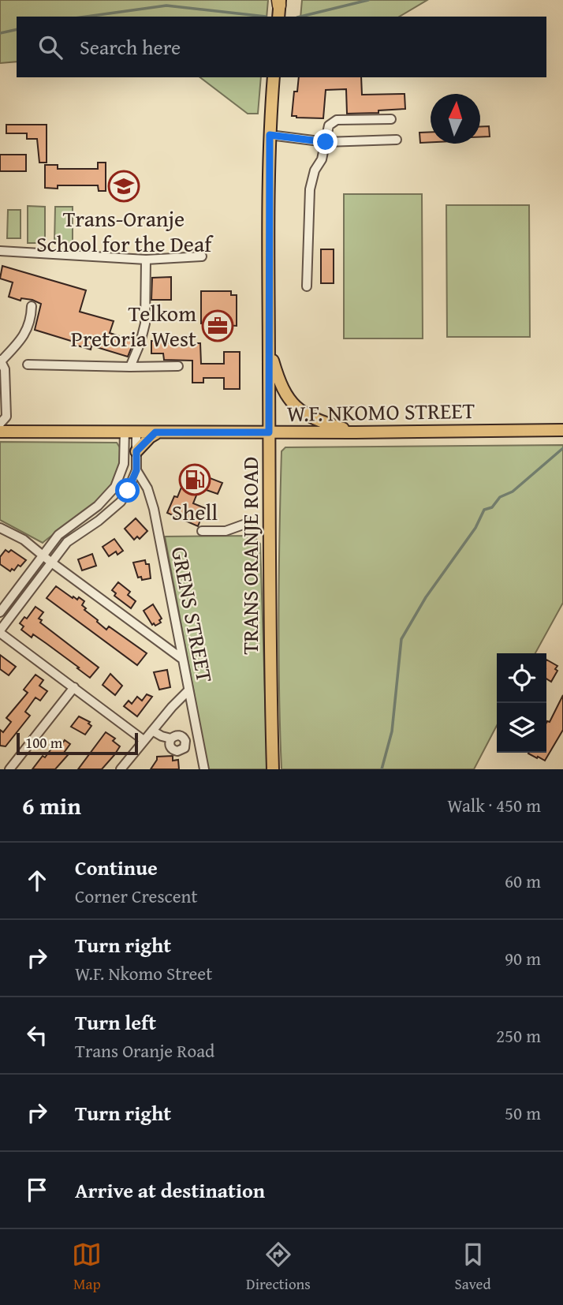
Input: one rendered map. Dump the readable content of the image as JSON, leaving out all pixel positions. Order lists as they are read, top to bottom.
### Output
{
  "streets": {
    "main road": ["W.F. NKOMO STREET", "TRANS ORANJE ROAD"],
    "street": ["GRENS STREET"]
  },
  "crossings": [
    ["W.F. NKOMO STREET", "TRANS ORANJE ROAD"]
  ],
  "places": {
    "school or university": ["Trans-Oranje School for the Deaf"],
    "office": ["Telkom Pretoria West"],
    "fuel station": ["Shell"]
  },
  "scale_bar": "100 m",
  "north": "top",
  "page": {
    "search": "Search here",
    "scale": "100 m",
    "heading": ["6 min", "Walk · 450 m"],
    "list": [
      ["Continue", "Corner Crescent", "60 m"],
      ["Turn right", "W.F. Nkomo Street", "90 m"],
      ["Turn left", "Trans Oranje Road", "250 m"],
      ["Turn right", "50 m"],
      "Arrive at destination"
    ],
    "nav": ["Map", "Directions", "Saved"]
  }
}
